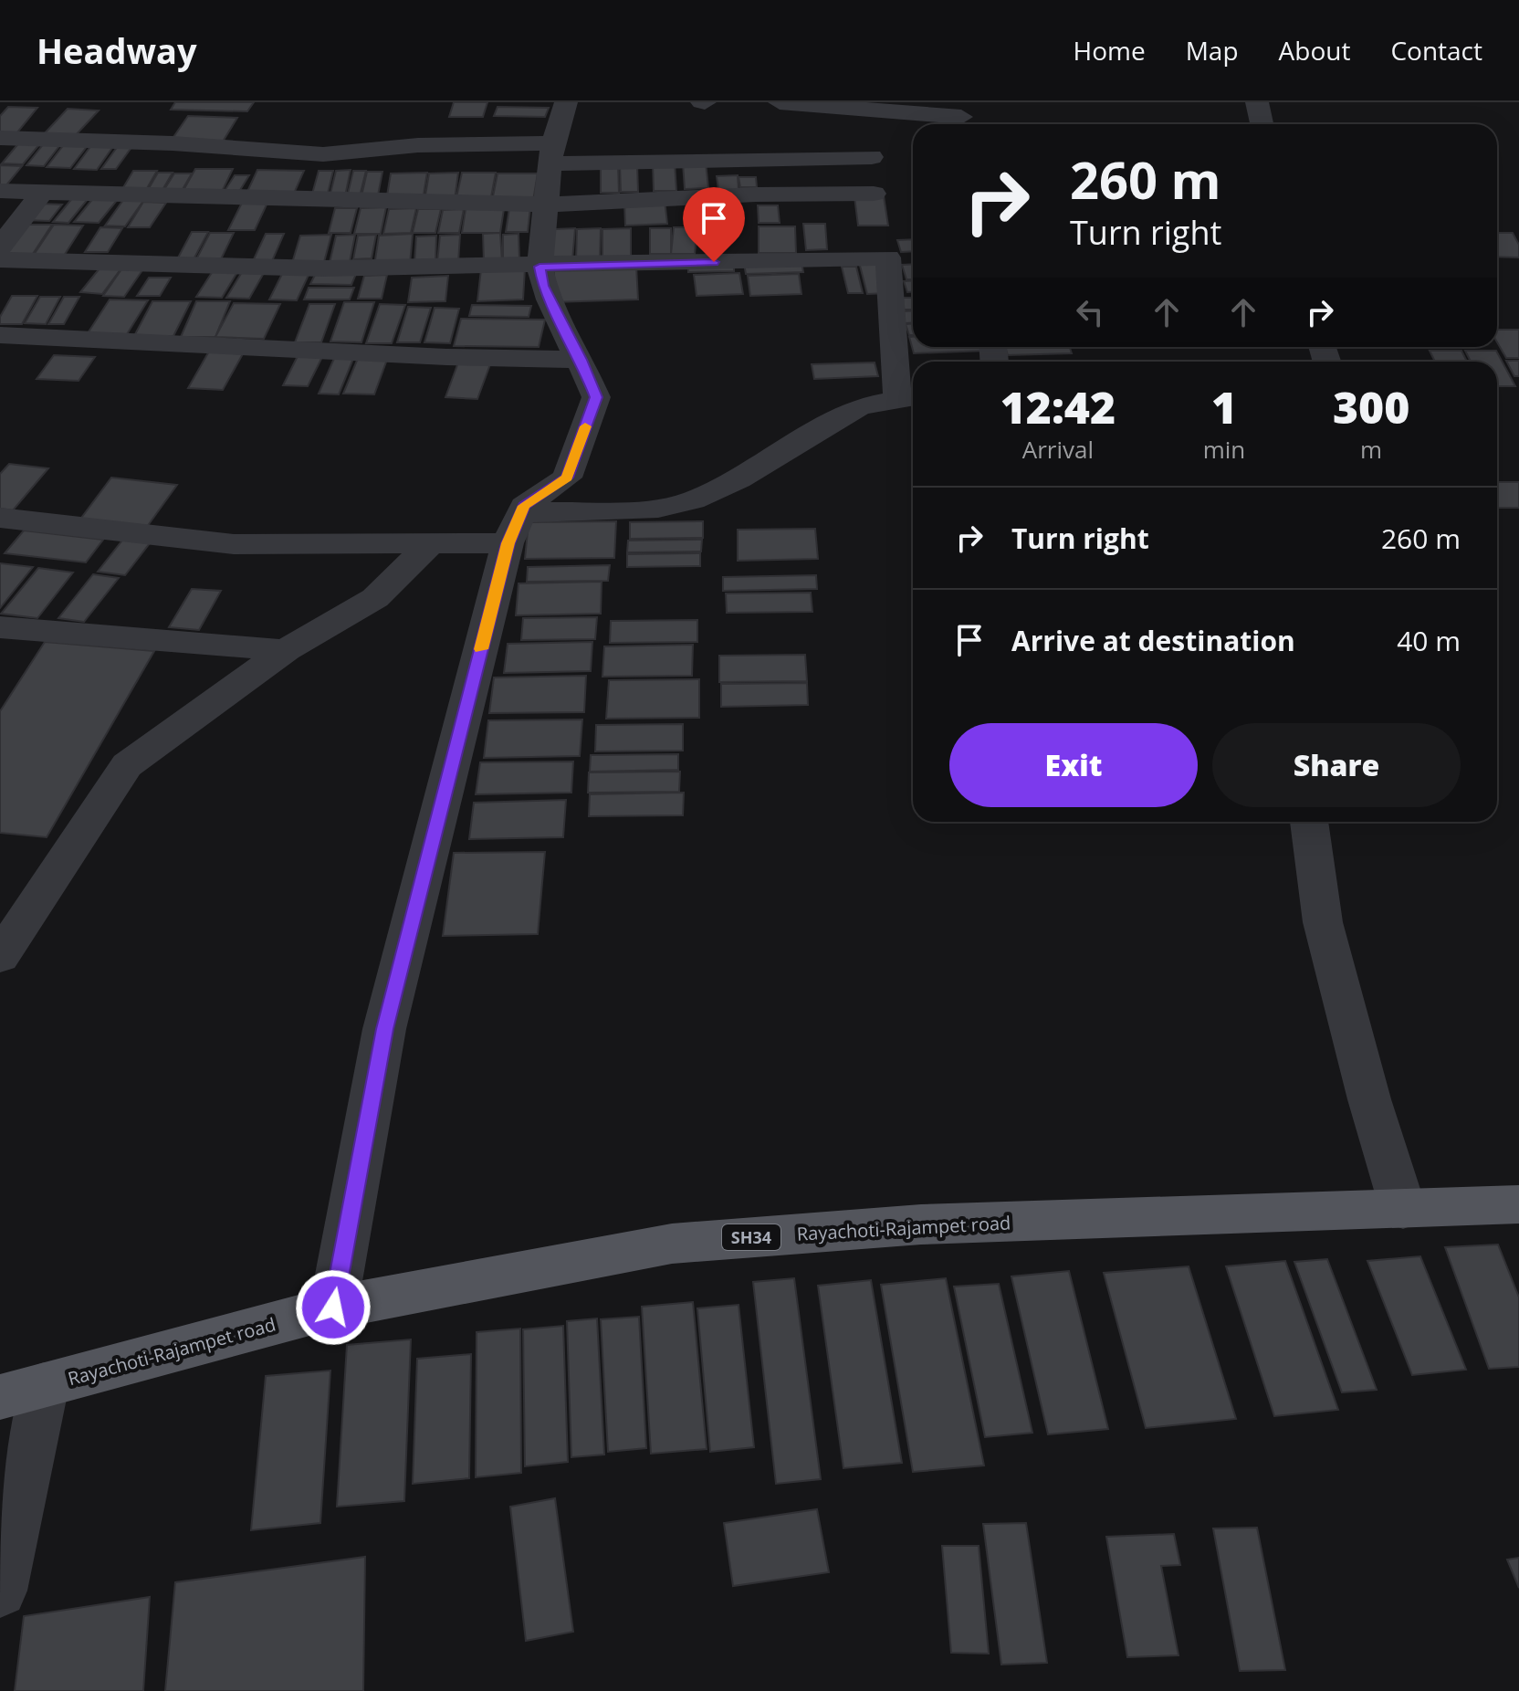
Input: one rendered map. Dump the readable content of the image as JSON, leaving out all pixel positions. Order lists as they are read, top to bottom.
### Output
{
  "streets": {
    "main road": ["Rayachoti-Rajampet road", "SH34"]
  },
  "page": {
    "header": "Headway",
    "nav": [
      "Home",
      "Map",
      "About",
      "Contact"
    ],
    "turn": ["260 m", "Turn right"],
    "eta": [
      "12:42",
      "Arrival",
      "1",
      "min",
      "300",
      "m"
    ],
    "list": [
      {
        "name": "Turn right",
        "value": "260 m"
      },
      {
        "name": "Arrive at destination",
        "value": "40 m"
      }
    ],
    "buttons": ["Exit", "Share"]
  }
}
